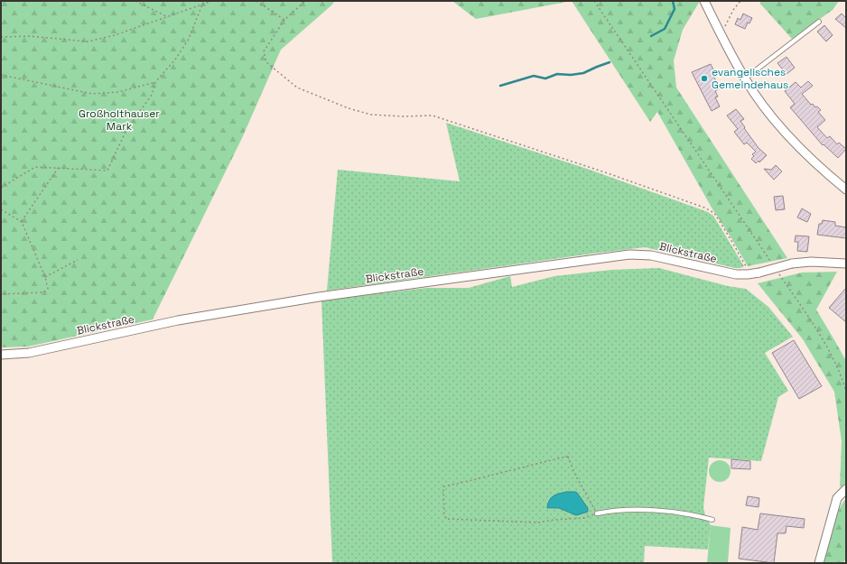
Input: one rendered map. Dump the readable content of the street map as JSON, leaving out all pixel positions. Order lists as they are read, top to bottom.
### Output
{
  "streets": {
    "street": ["Blickstraße"]
  },
  "parks": ["Großholthauser Mark"],
  "places": ["evangelisches Gemeindehaus"]
}
